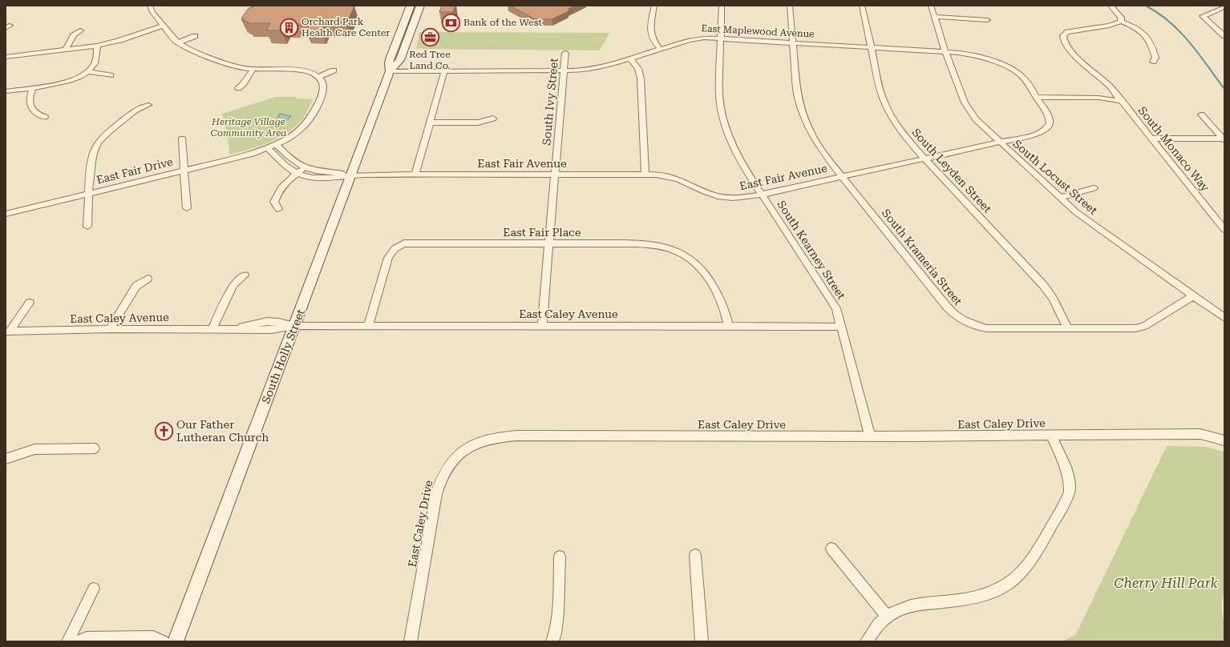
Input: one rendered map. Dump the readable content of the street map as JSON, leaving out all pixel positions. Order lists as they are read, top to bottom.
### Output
{
  "streets": {
    "main road": ["South Holly Street"],
    "street": [
      "East Maplewood Avenue",
      "South Ivy Street",
      "South Monaco Way",
      "East Fair Avenue",
      "East Fair Drive",
      "South Leyden Street",
      "South Locust Street",
      "East Fair Place",
      "South Kearney Street",
      "South Krameria Street",
      "East Caley Avenue",
      "East Caley Drive"
    ]
  },
  "crossings": [
    ["East Maplewood Avenue", "South Ivy Street"],
    ["East Maplewood Avenue", "East Fair Avenue"],
    ["East Maplewood Avenue", "South Leyden Street"],
    ["East Maplewood Avenue", "South Locust Street"],
    ["East Maplewood Avenue", "South Kearney Street"],
    ["East Maplewood Avenue", "South Krameria Street"],
    ["East Maplewood Avenue", "South Holly Street"],
    ["South Ivy Street", "East Fair Avenue"],
    ["South Ivy Street", "East Fair Place"],
    ["South Ivy Street", "East Caley Avenue"],
    ["East Fair Avenue", "East Fair Drive"],
    ["East Fair Avenue", "South Leyden Street"],
    ["East Fair Avenue", "South Locust Street"],
    ["East Fair Avenue", "South Kearney Street"],
    ["East Fair Avenue", "South Krameria Street"],
    ["East Fair Avenue", "South Holly Street"],
    ["South Leyden Street", "South Krameria Street"],
    ["South Locust Street", "South Krameria Street"],
    ["East Fair Place", "East Caley Avenue"],
    ["South Kearney Street", "East Caley Avenue"],
    ["South Kearney Street", "East Caley Drive"],
    ["East Caley Avenue", "South Holly Street"]
  ],
  "parks": ["Heritage Village Community Area", "Cherry Hill Park"],
  "places": {
    "bank": ["Bank of the West"],
    "building": ["Orchard Park Health Care Center"],
    "office": ["Red Tree Land Co."],
    "church": ["Our Father Lutheran Church"]
  }
}
